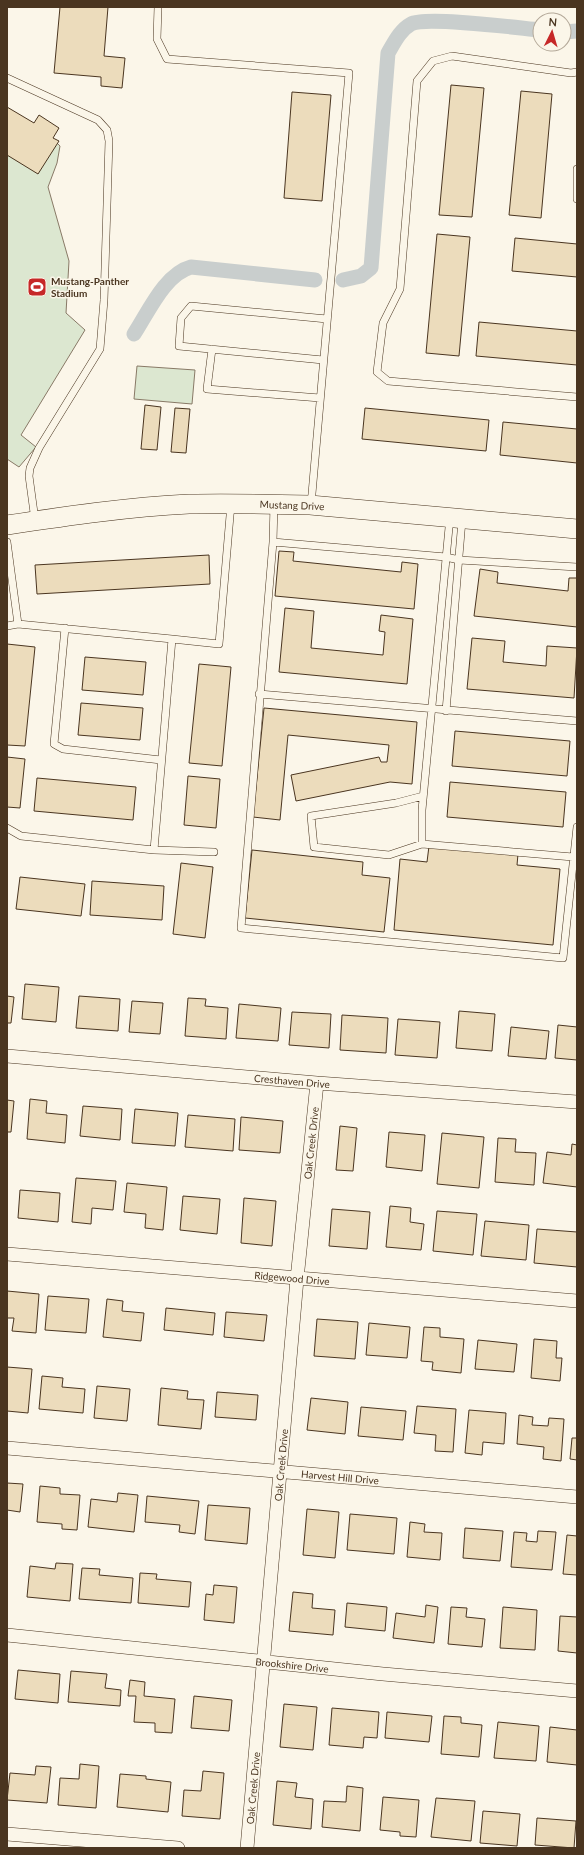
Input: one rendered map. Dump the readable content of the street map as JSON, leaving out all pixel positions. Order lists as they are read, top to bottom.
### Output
{
  "streets": {
    "main road": ["Mustang Drive"],
    "street": [
      "Cresthaven Drive",
      "Oak Creek Drive",
      "Ridgewood Drive",
      "Harvest Hill Drive",
      "Brookshire Drive"
    ]
  },
  "crossings": [
    ["Cresthaven Drive", "Oak Creek Drive"],
    ["Oak Creek Drive", "Ridgewood Drive"],
    ["Oak Creek Drive", "Harvest Hill Drive"],
    ["Oak Creek Drive", "Brookshire Drive"]
  ],
  "places": {
    "sports": ["Mustang-Panther Stadium"]
  },
  "north": "top"
}
